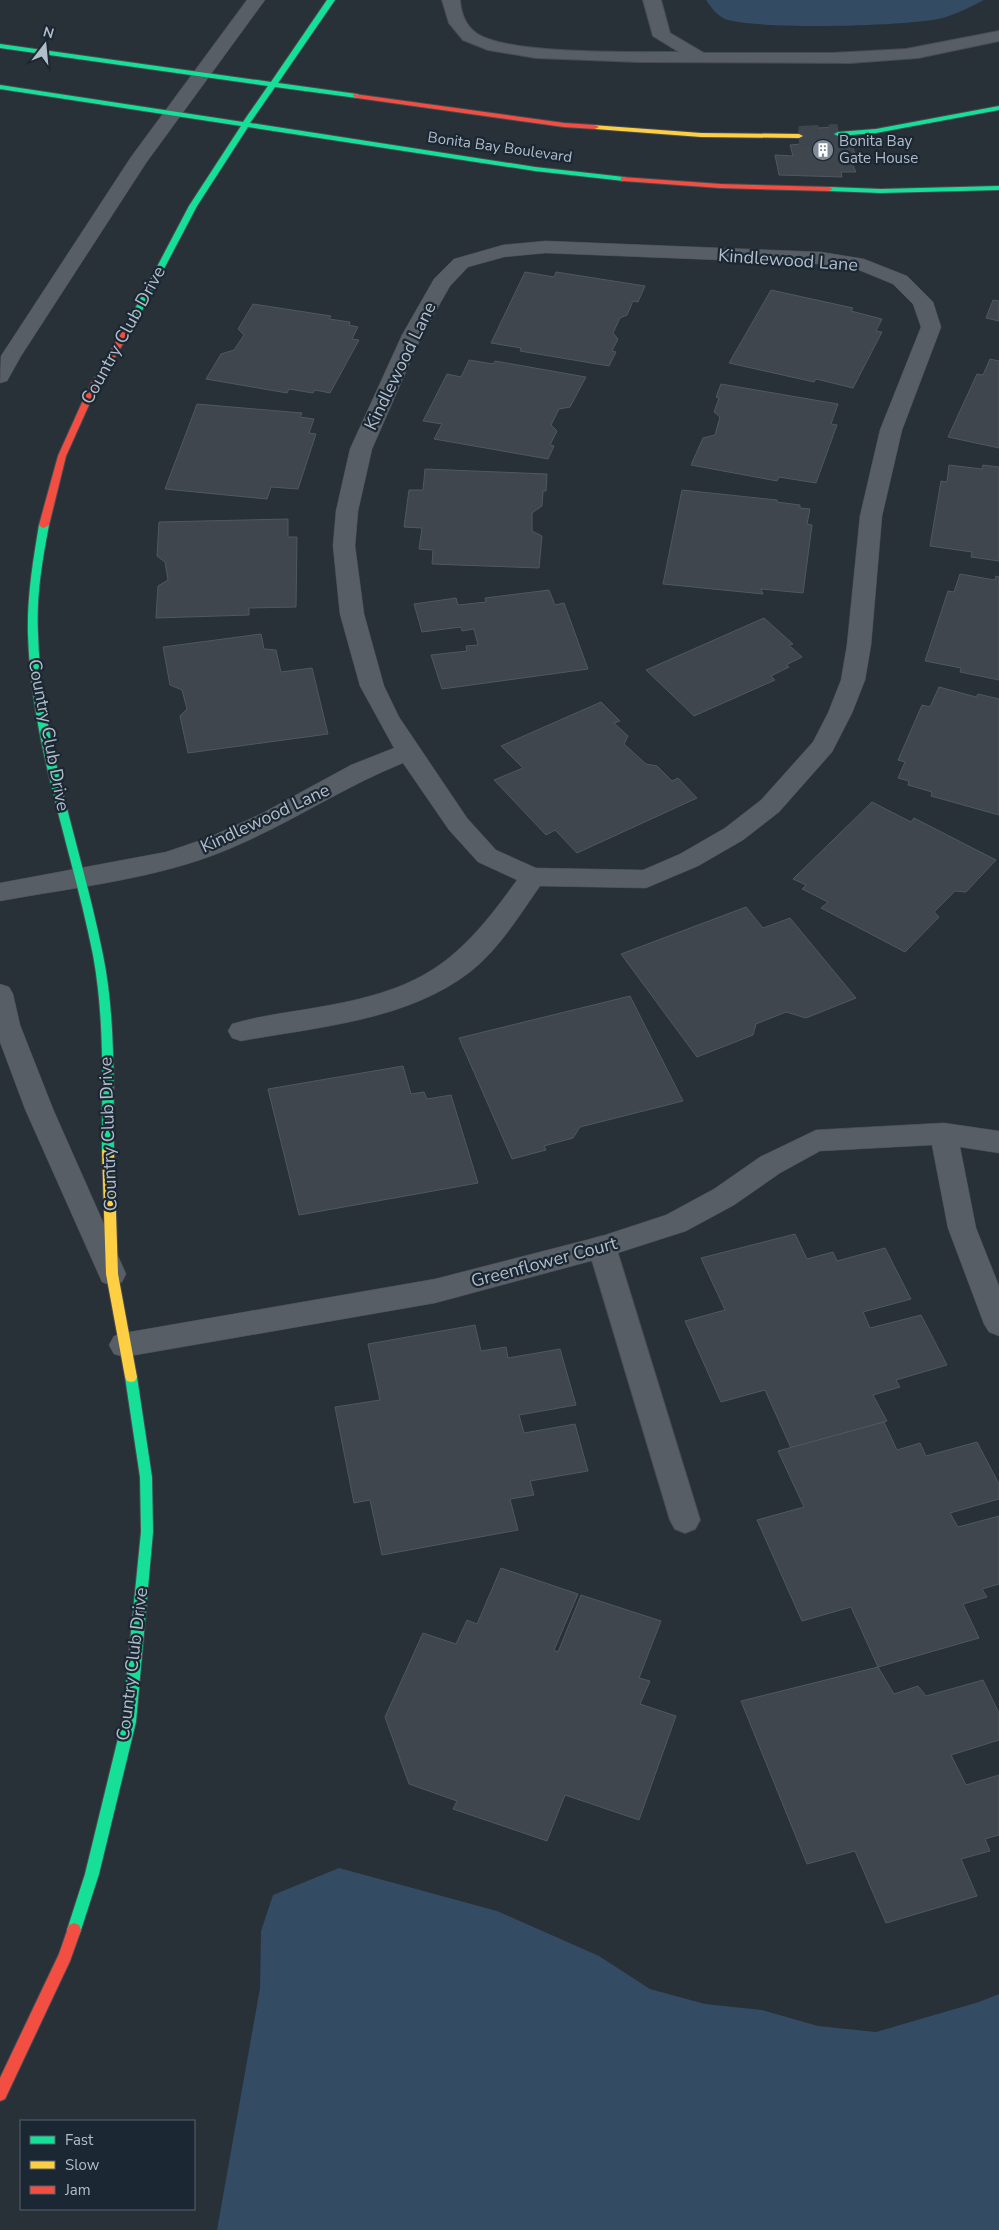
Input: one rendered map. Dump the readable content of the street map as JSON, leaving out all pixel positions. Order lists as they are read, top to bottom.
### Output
{
  "streets": {
    "street": [
      "Bonita Bay Boulevard",
      "Kindlewood Lane",
      "Country Club Drive",
      "Greenflower Court"
    ]
  },
  "crossings": [
    ["Bonita Bay Boulevard", "Country Club Drive"],
    ["Kindlewood Lane", "Country Club Drive"],
    ["Country Club Drive", "Greenflower Court"]
  ],
  "places": {
    "building": ["Bonita Bay Gate House"]
  },
  "legend": ["Fast", "Slow", "Jam"],
  "north": "top"
}
